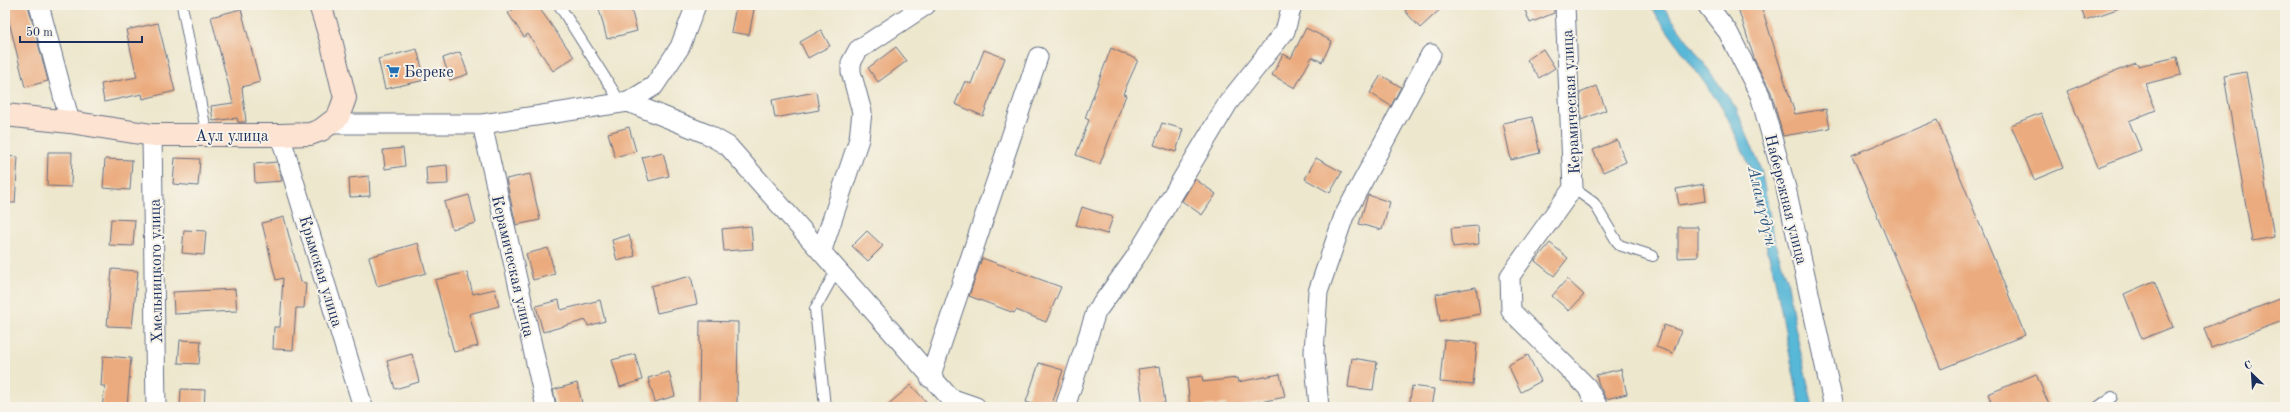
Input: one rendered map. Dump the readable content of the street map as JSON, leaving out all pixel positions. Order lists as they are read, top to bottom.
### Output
{
  "streets": {
    "main road": ["Аул улица"],
    "street": [
      "Керамическая улица",
      "Набережная улица",
      "Хмельницкого улица",
      "Крымская улица"
    ]
  },
  "crossings": [
    ["Аул улица", "Хмельницкого улица"],
    ["Аул улица", "Крымская улица"]
  ],
  "water": ["Аламүдүн"],
  "places": {
    "supermarket": ["Береке"]
  },
  "scale_bar": "50 m",
  "north": "top left"
}
